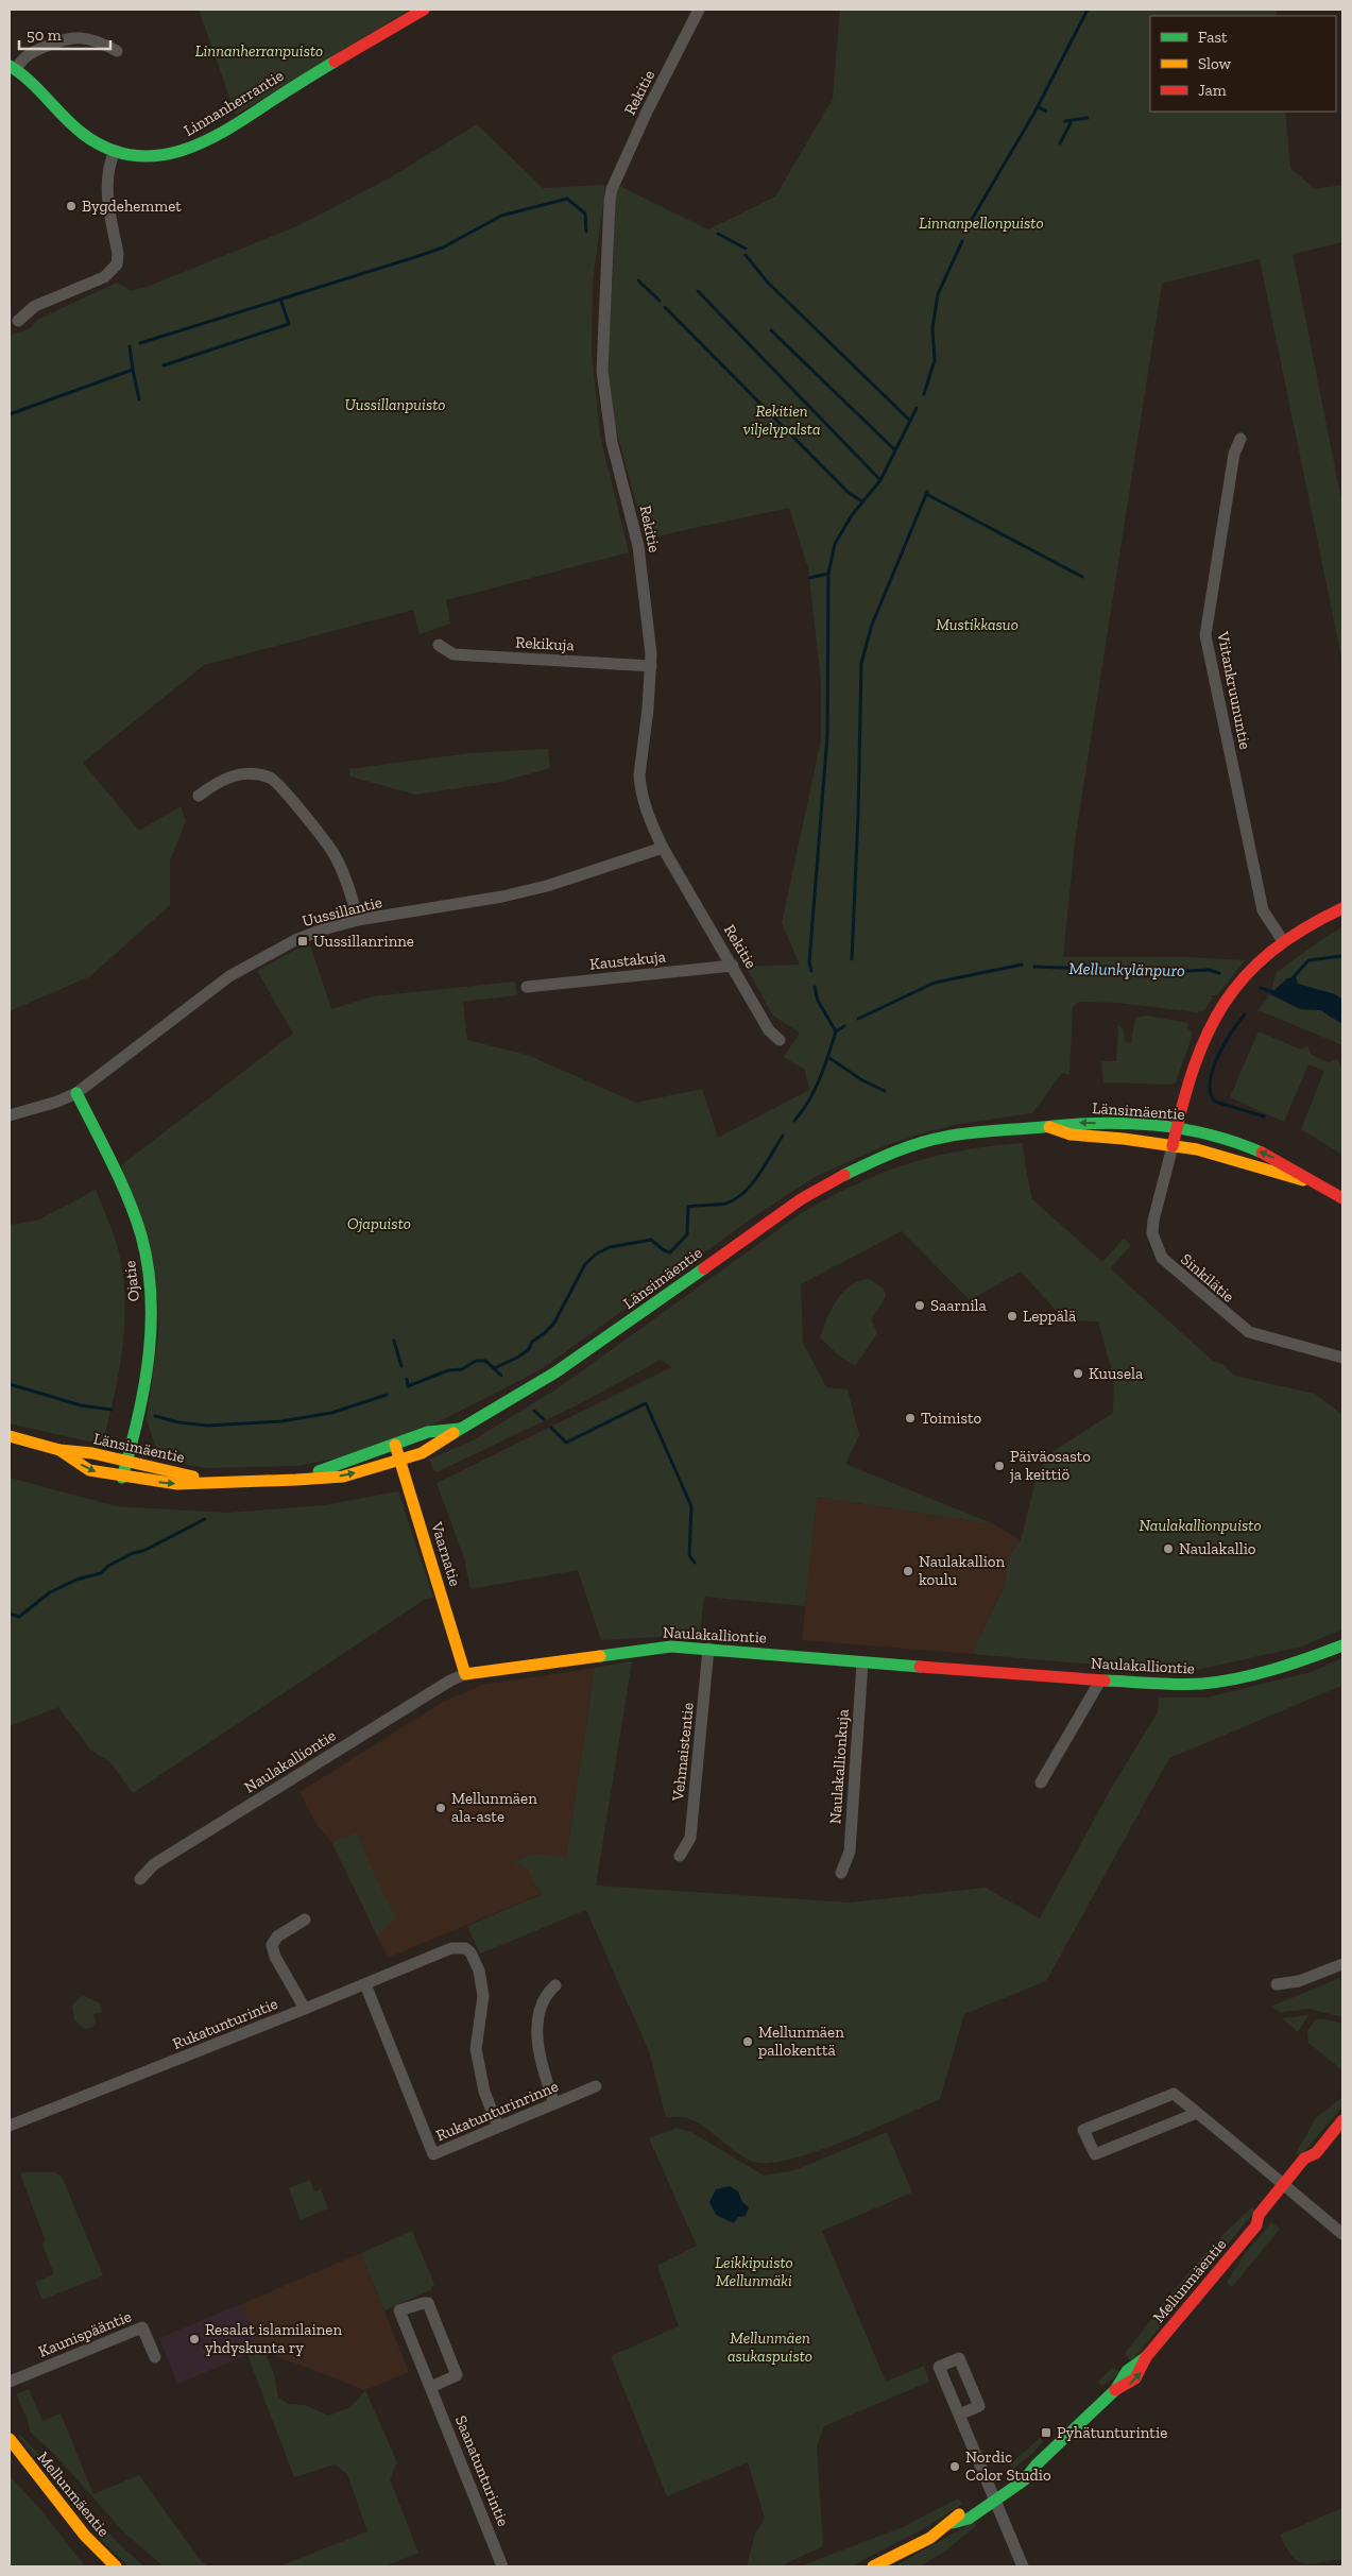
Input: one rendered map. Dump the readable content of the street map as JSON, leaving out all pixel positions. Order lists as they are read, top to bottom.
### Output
{
  "streets": {
    "main road": [
      "Linnanherrantie",
      "Länsimäentie",
      "Ojatie",
      "Vaarnatie",
      "Naulakalliontie",
      "Mellunmäentie"
    ],
    "street": [
      "Rekitie",
      "Rekikuja",
      "Viitankruununtie",
      "Uussillantie",
      "Kaustakuja",
      "Sinkilätie",
      "Vehmaistentie",
      "Naulakallionkuja",
      "Rukatunturintie",
      "Rukatunturinrinne",
      "Kaunispääntie",
      "Saanatunturintie"
    ]
  },
  "crossings": [
    ["Rekitie", "Rekikuja"],
    ["Rekitie", "Uussillantie"],
    ["Rekitie", "Kaustakuja"],
    ["Uussillantie", "Ojatie"],
    ["Länsimäentie", "Sinkilätie"],
    ["Länsimäentie", "Ojatie"],
    ["Länsimäentie", "Vaarnatie"],
    ["Vaarnatie", "Naulakalliontie"],
    ["Naulakalliontie", "Vehmaistentie"],
    ["Naulakalliontie", "Naulakallionkuja"],
    ["Rukatunturintie", "Rukatunturinrinne"]
  ],
  "water": ["Mellunkylänpuro"],
  "parks": [
    "Linnanherranpuisto",
    "Linnanpellonpuisto",
    "Uussillanpuisto",
    "Rekitien viljelypalsta",
    "Mustikkasuo",
    "Ojapuisto",
    "Naulakallionpuisto",
    "Leikkipuisto Mellunmäki",
    "Mellunmäen asukaspuisto"
  ],
  "places": {
    "other": [
      "Bygdehemmet",
      "Saarnila",
      "Leppälä",
      "Kuusela",
      "Toimisto",
      "Päiväosasto ja keittiö",
      "Naulakallio",
      "Naulakallion koulu",
      "Mellunmäen ala-aste",
      "Mellunmäen pallokenttä",
      "Resalat islamilainen yhdyskunta ry",
      "Nordic Color Studio"
    ],
    "transit": ["Uussillanrinne", "Pyhätunturintie"]
  },
  "legend": ["Fast", "Slow", "Jam"],
  "scale_bar": "50 m"
}
